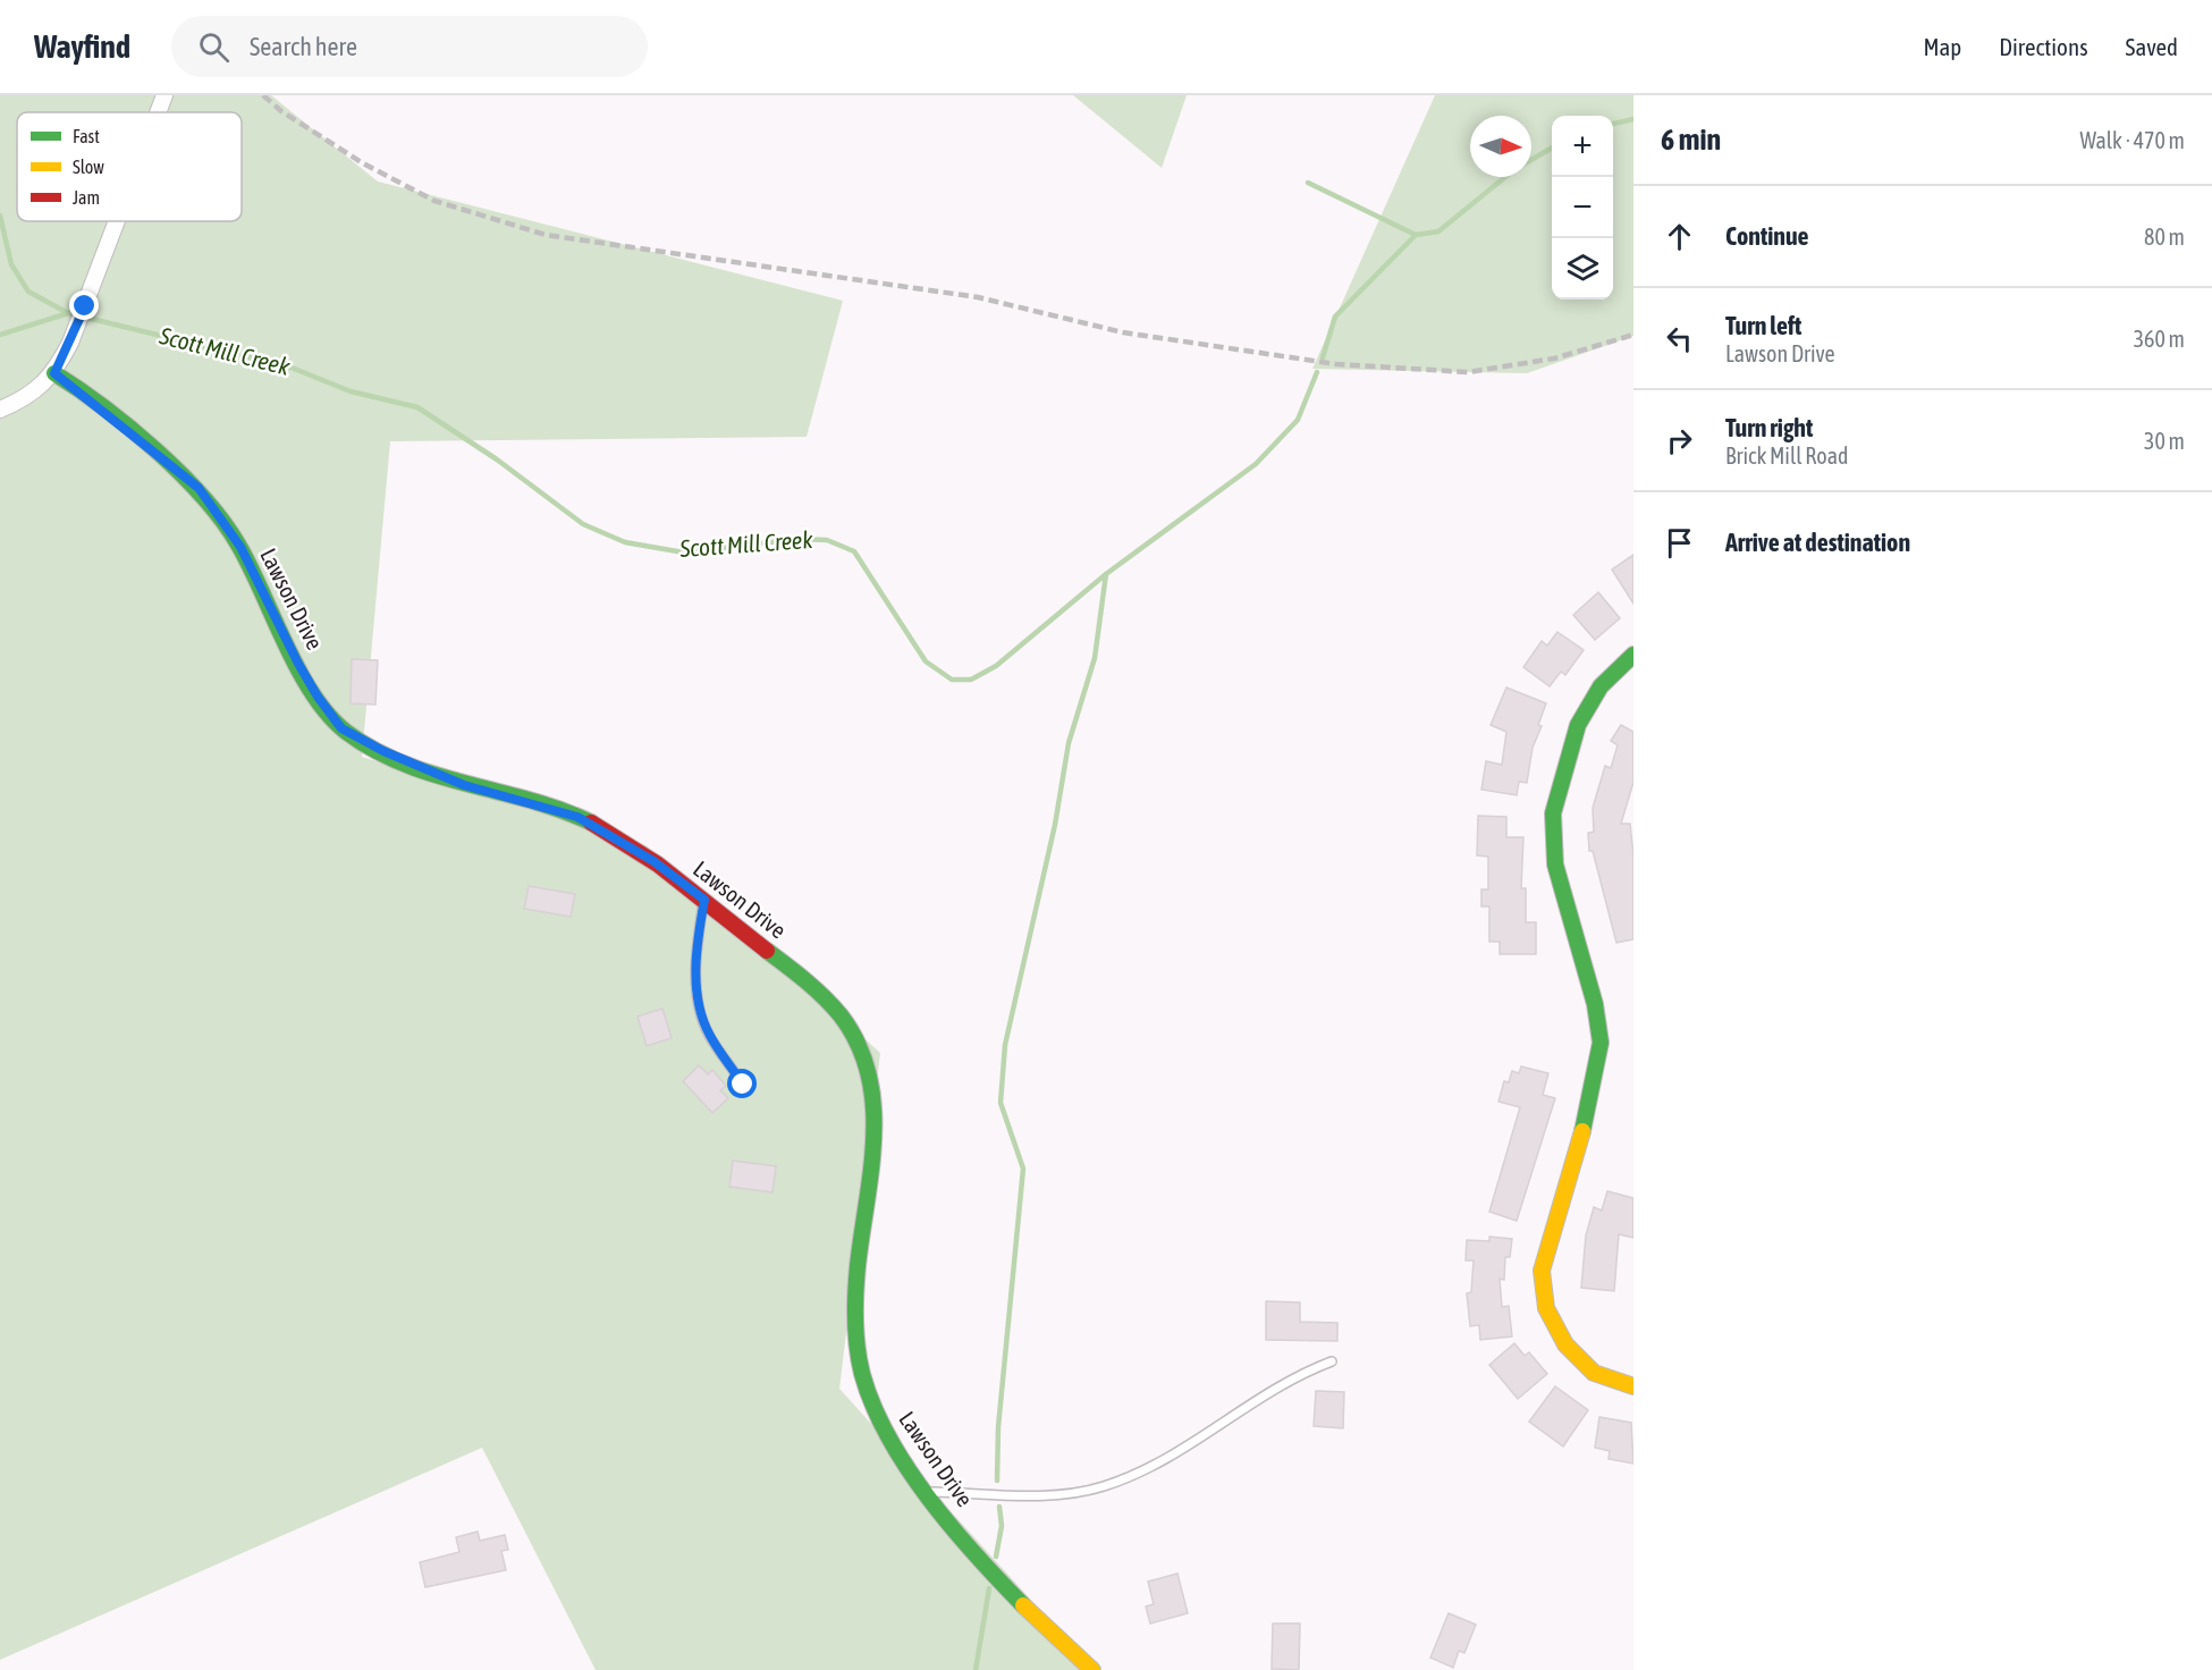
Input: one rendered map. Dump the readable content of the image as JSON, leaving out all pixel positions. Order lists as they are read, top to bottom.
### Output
{
  "streets": {
    "street": ["Lawson Drive"]
  },
  "water": ["Scott Mill Creek"],
  "legend": ["Fast", "Slow", "Jam"],
  "north": "right",
  "page": {
    "header": "Wayfind",
    "search": "Search here",
    "nav": ["Map", "Directions", "Saved"],
    "heading": ["6 min", "Walk · 470 m"],
    "map_buttons": ["+", "−"],
    "list": [
      ["Continue", "80 m"],
      ["Turn left", "Lawson Drive", "360 m"],
      ["Turn right", "Brick Mill Road", "30 m"],
      "Arrive at destination"
    ]
  }
}
